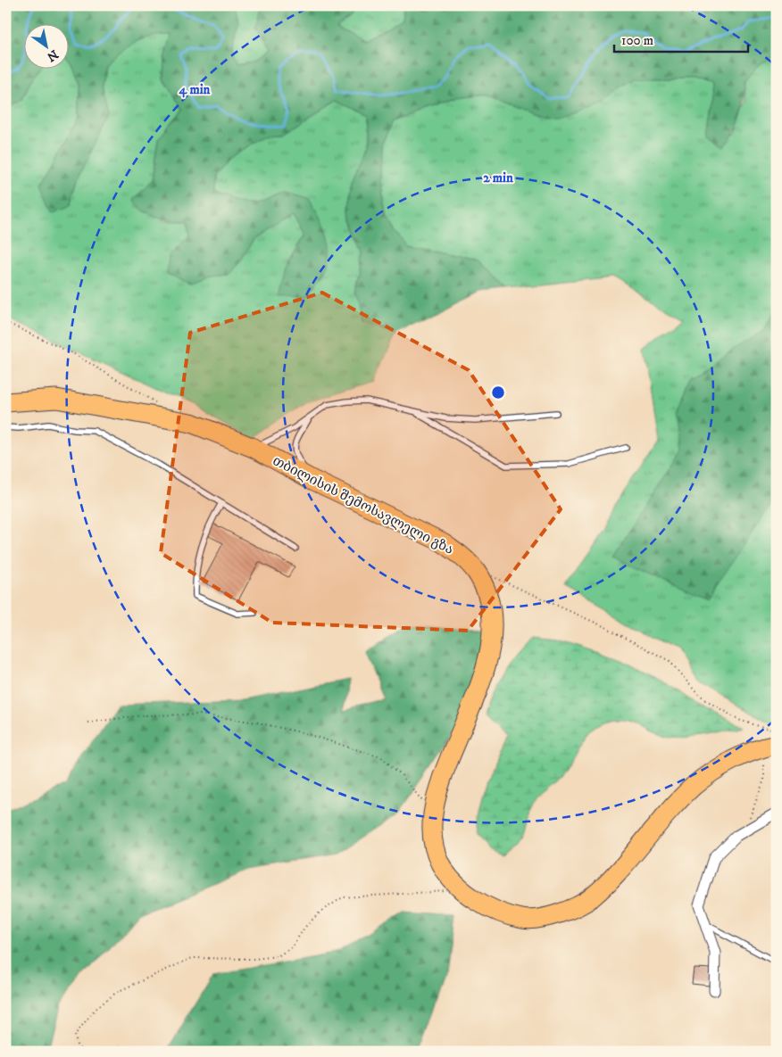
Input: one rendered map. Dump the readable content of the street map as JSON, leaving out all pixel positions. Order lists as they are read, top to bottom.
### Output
{
  "streets": {
    "highway": ["თბილისის შემოსავლელი გზა"]
  },
  "scale_bar": "100 m",
  "north": "bottom right",
  "rings": ["4 min", "2 min"]
}
